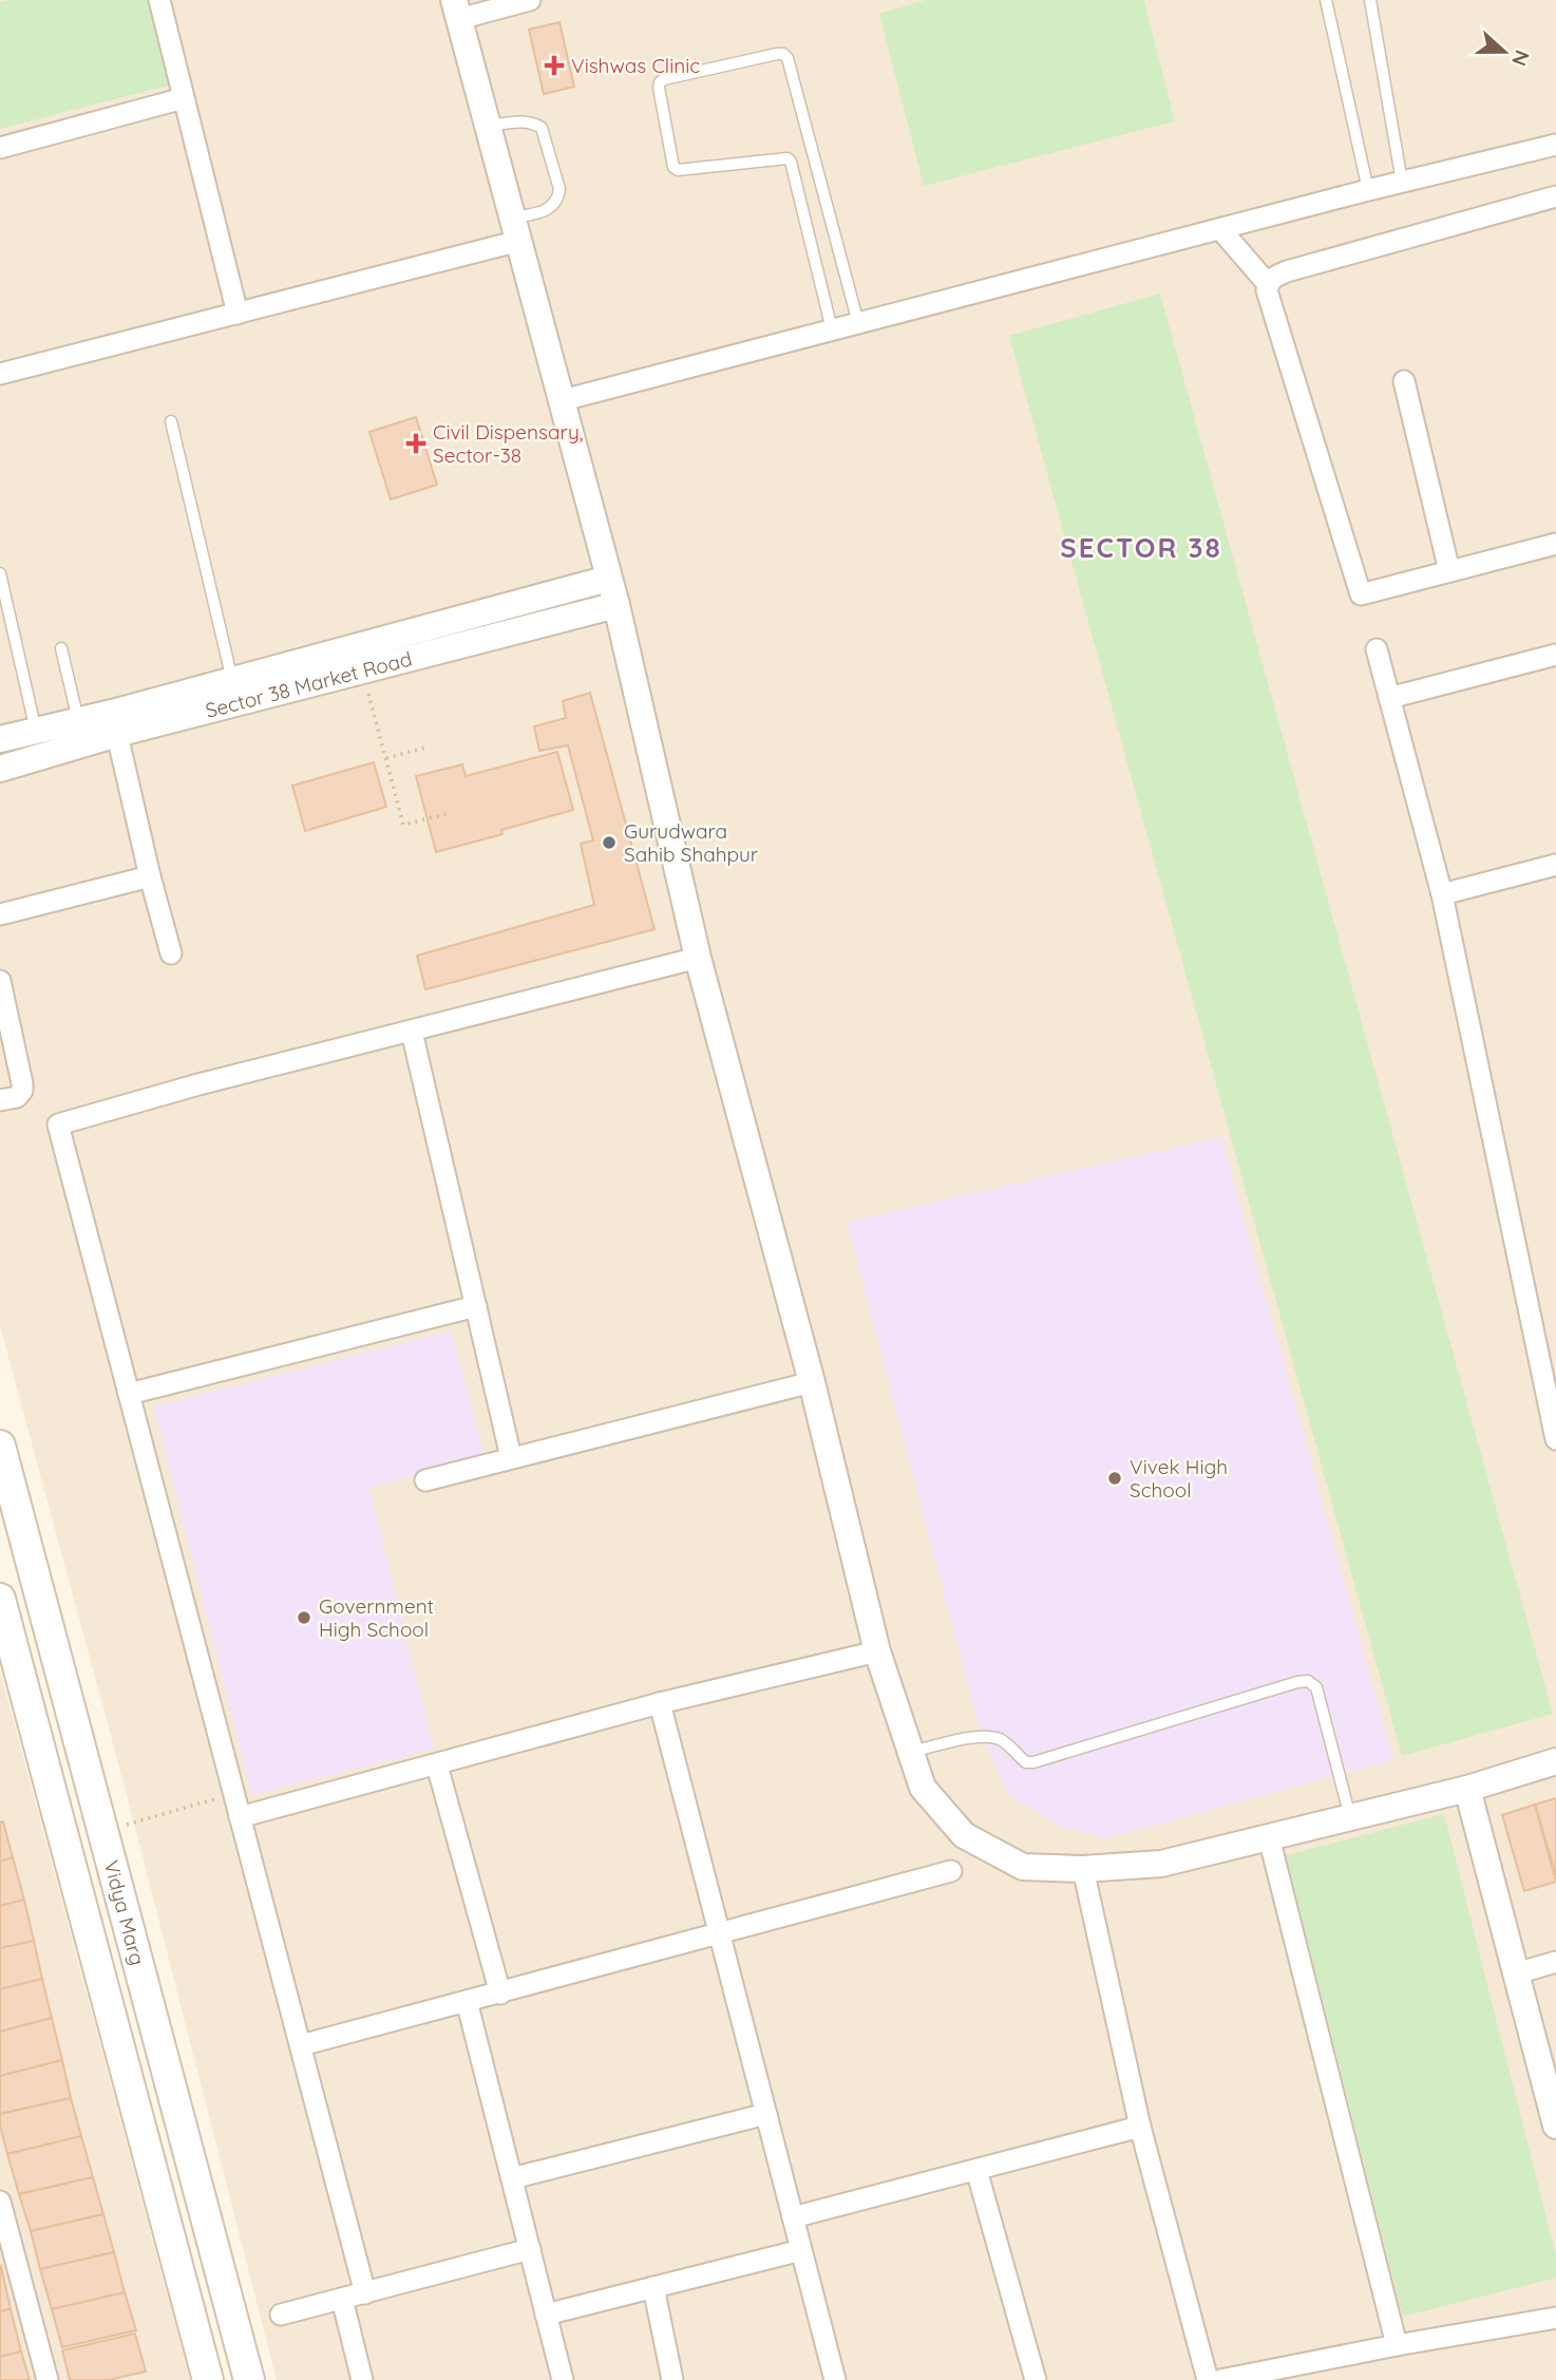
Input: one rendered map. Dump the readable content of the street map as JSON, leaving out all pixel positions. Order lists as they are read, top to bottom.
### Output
{
  "streets": {
    "main road": ["Vidya Marg"],
    "street": ["Sector 38 Market Road"]
  },
  "districts": ["SECTOR 38"],
  "places": {
    "health": ["Vishwas Clinic", "Civil Dispensary, Sector-38"],
    "other": ["Gurudwara Sahib Shahpur", "Vivek High School", "Government High School"]
  },
  "north": "right"
}
